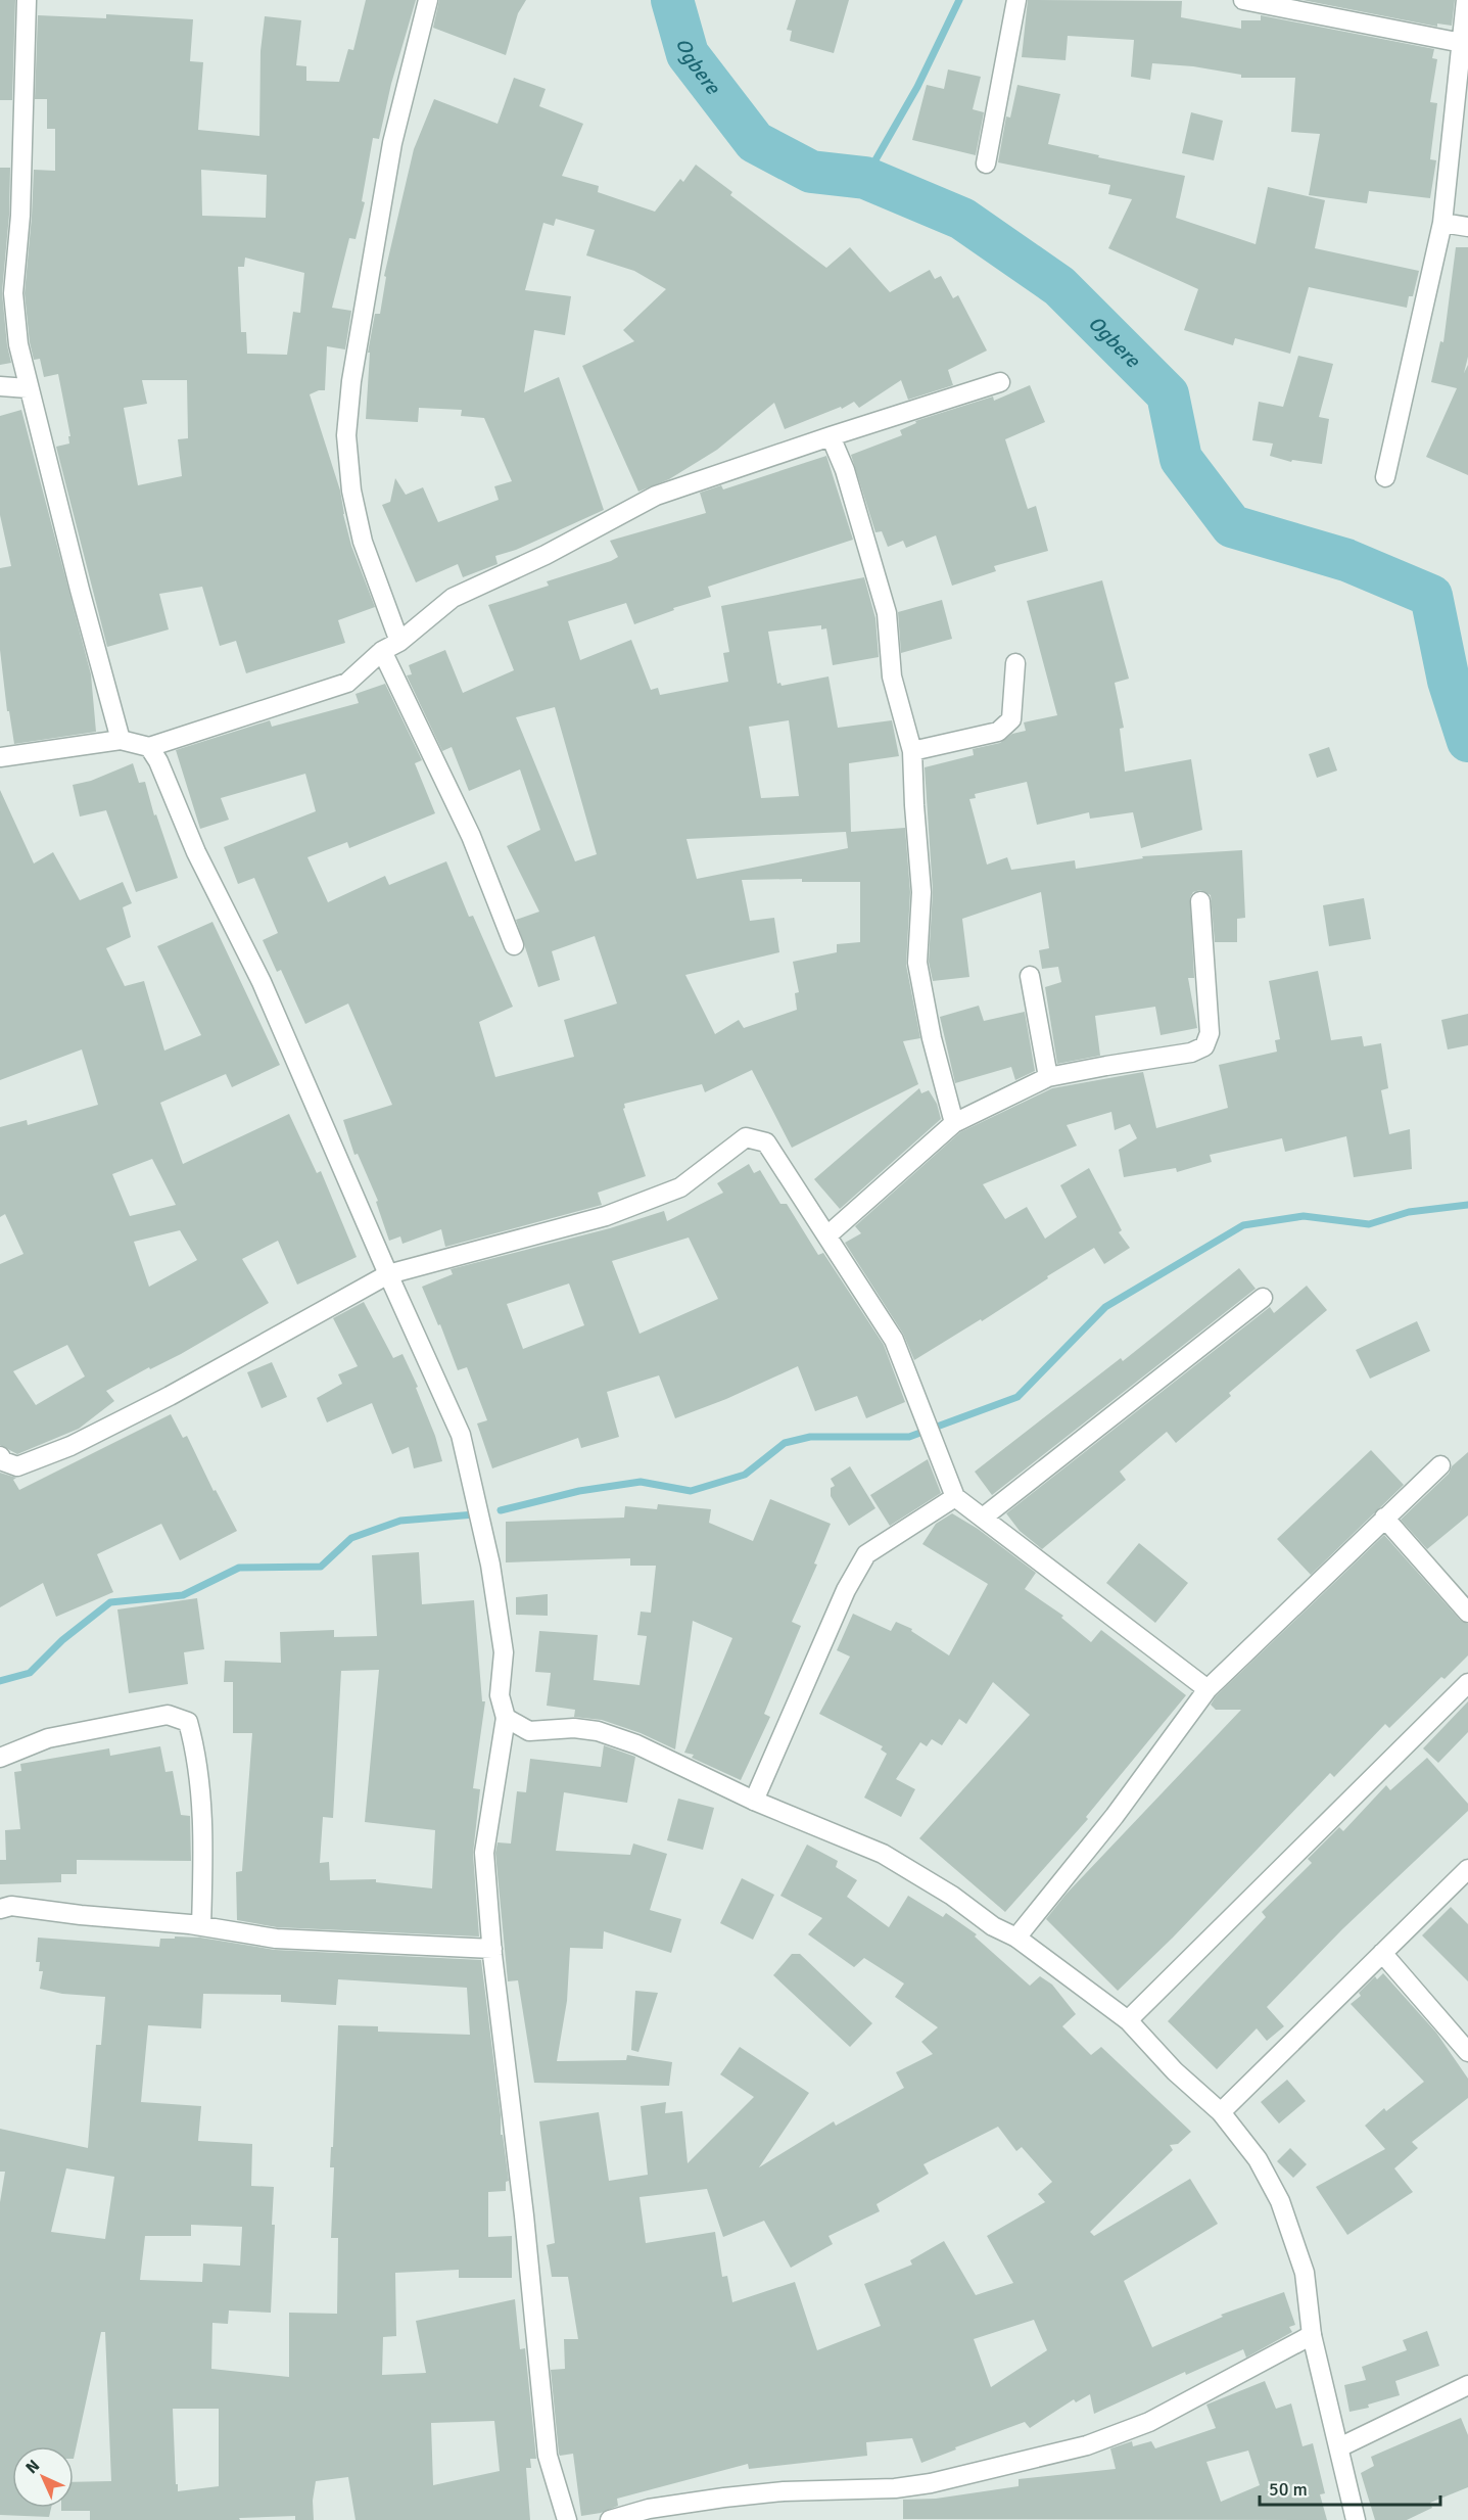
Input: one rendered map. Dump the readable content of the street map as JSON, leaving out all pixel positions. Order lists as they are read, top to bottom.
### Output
{
  "water": ["Ogbere"],
  "scale_bar": "50 m",
  "north": "top left"
}
